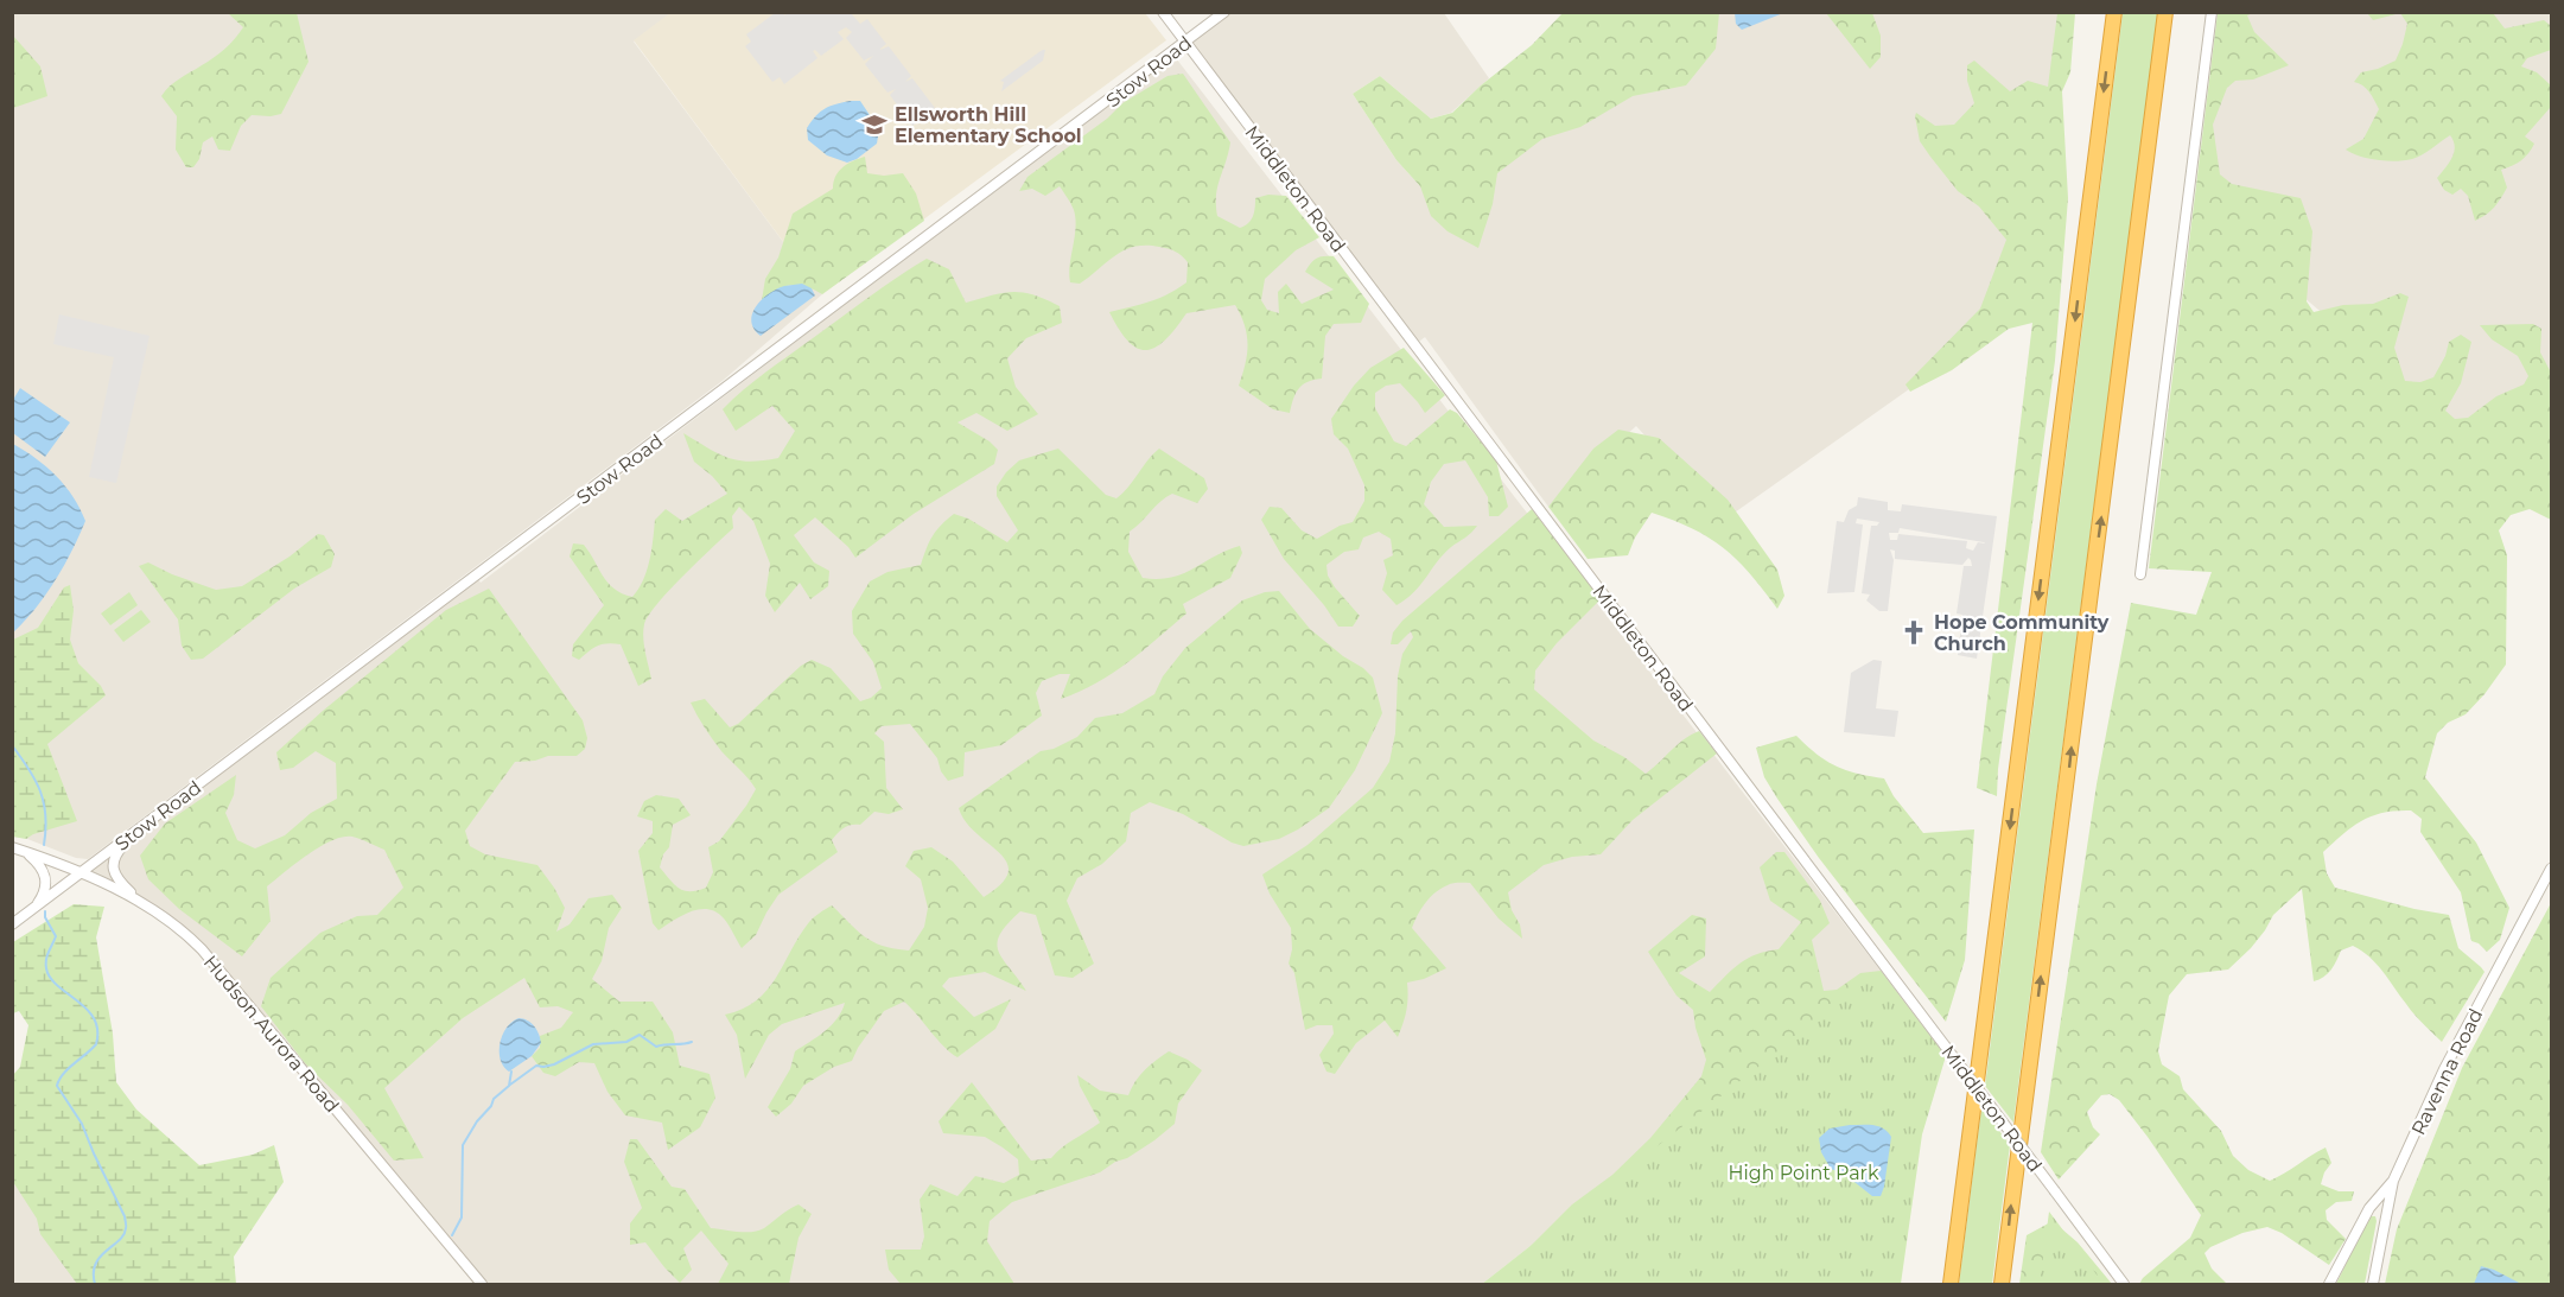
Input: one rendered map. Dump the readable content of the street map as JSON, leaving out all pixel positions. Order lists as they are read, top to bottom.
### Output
{
  "streets": {
    "street": [
      "Stow Road",
      "Middleton Road",
      "Hudson Aurora Road",
      "Ravenna Road"
    ]
  },
  "crossings": [
    ["Stow Road", "Middleton Road"],
    ["Stow Road", "Hudson Aurora Road"]
  ],
  "parks": ["High Point Park"],
  "places": {
    "school or university": ["Ellsworth Hill Elementary School"],
    "church": ["Hope Community Church"]
  }
}
